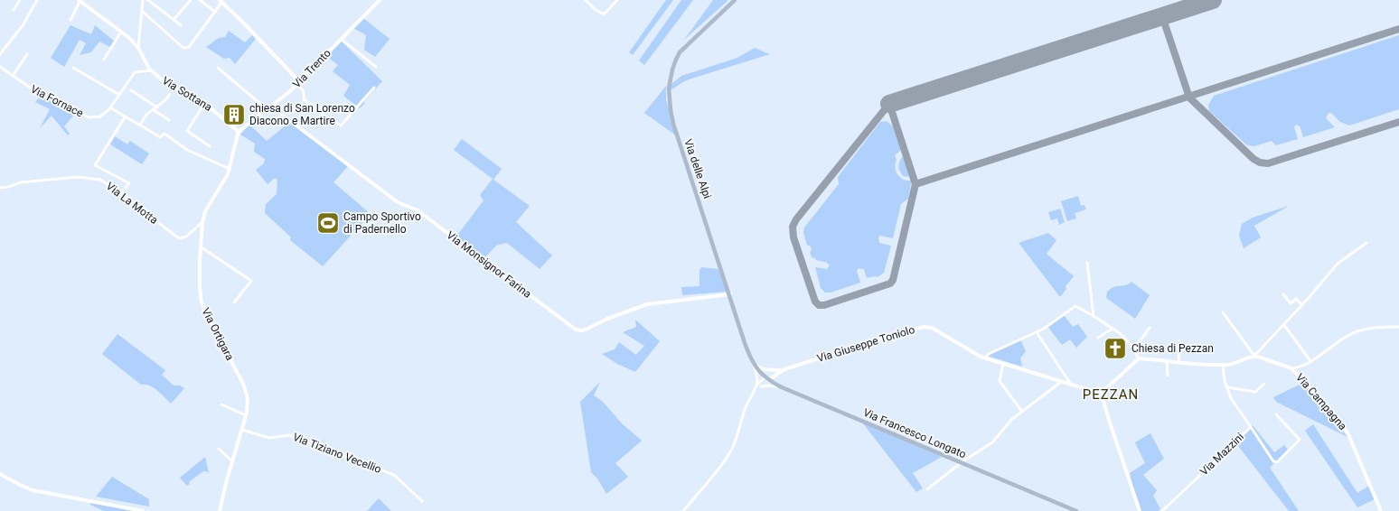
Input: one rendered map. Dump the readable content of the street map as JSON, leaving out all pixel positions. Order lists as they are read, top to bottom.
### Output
{
  "streets": {
    "main road": ["Via delle Alpi", "Via Francesco Longato"],
    "street": [
      "Via Trento",
      "Via Sottana",
      "Via Fornace",
      "Via La Motta",
      "Via Monsignor Farina",
      "Via Ortigara",
      "Via Giuseppe Toniolo",
      "Via Campagna",
      "Via Tiziano Vecellio",
      "Via Mazzini"
    ]
  },
  "crossings": [
    ["Via Trento", "Via Sottana"],
    ["Via Trento", "Via Monsignor Farina"],
    ["Via Trento", "Via Ortigara"],
    ["Via Sottana", "Via Fornace"],
    ["Via Sottana", "Via Ortigara"],
    ["Via delle Alpi", "Via Monsignor Farina"],
    ["Via delle Alpi", "Via Giuseppe Toniolo"],
    ["Via delle Alpi", "Via Francesco Longato"],
    ["Via La Motta", "Via Ortigara"],
    ["Via Ortigara", "Via Tiziano Vecellio"],
    ["Via Giuseppe Toniolo", "Via Francesco Longato"]
  ],
  "districts": ["PEZZAN"],
  "places": {
    "building": ["chiesa di San Lorenzo Diacono e Martire"],
    "sports": ["Campo Sportivo di Padernello"],
    "church": ["Chiesa di Pezzan"]
  }
}
